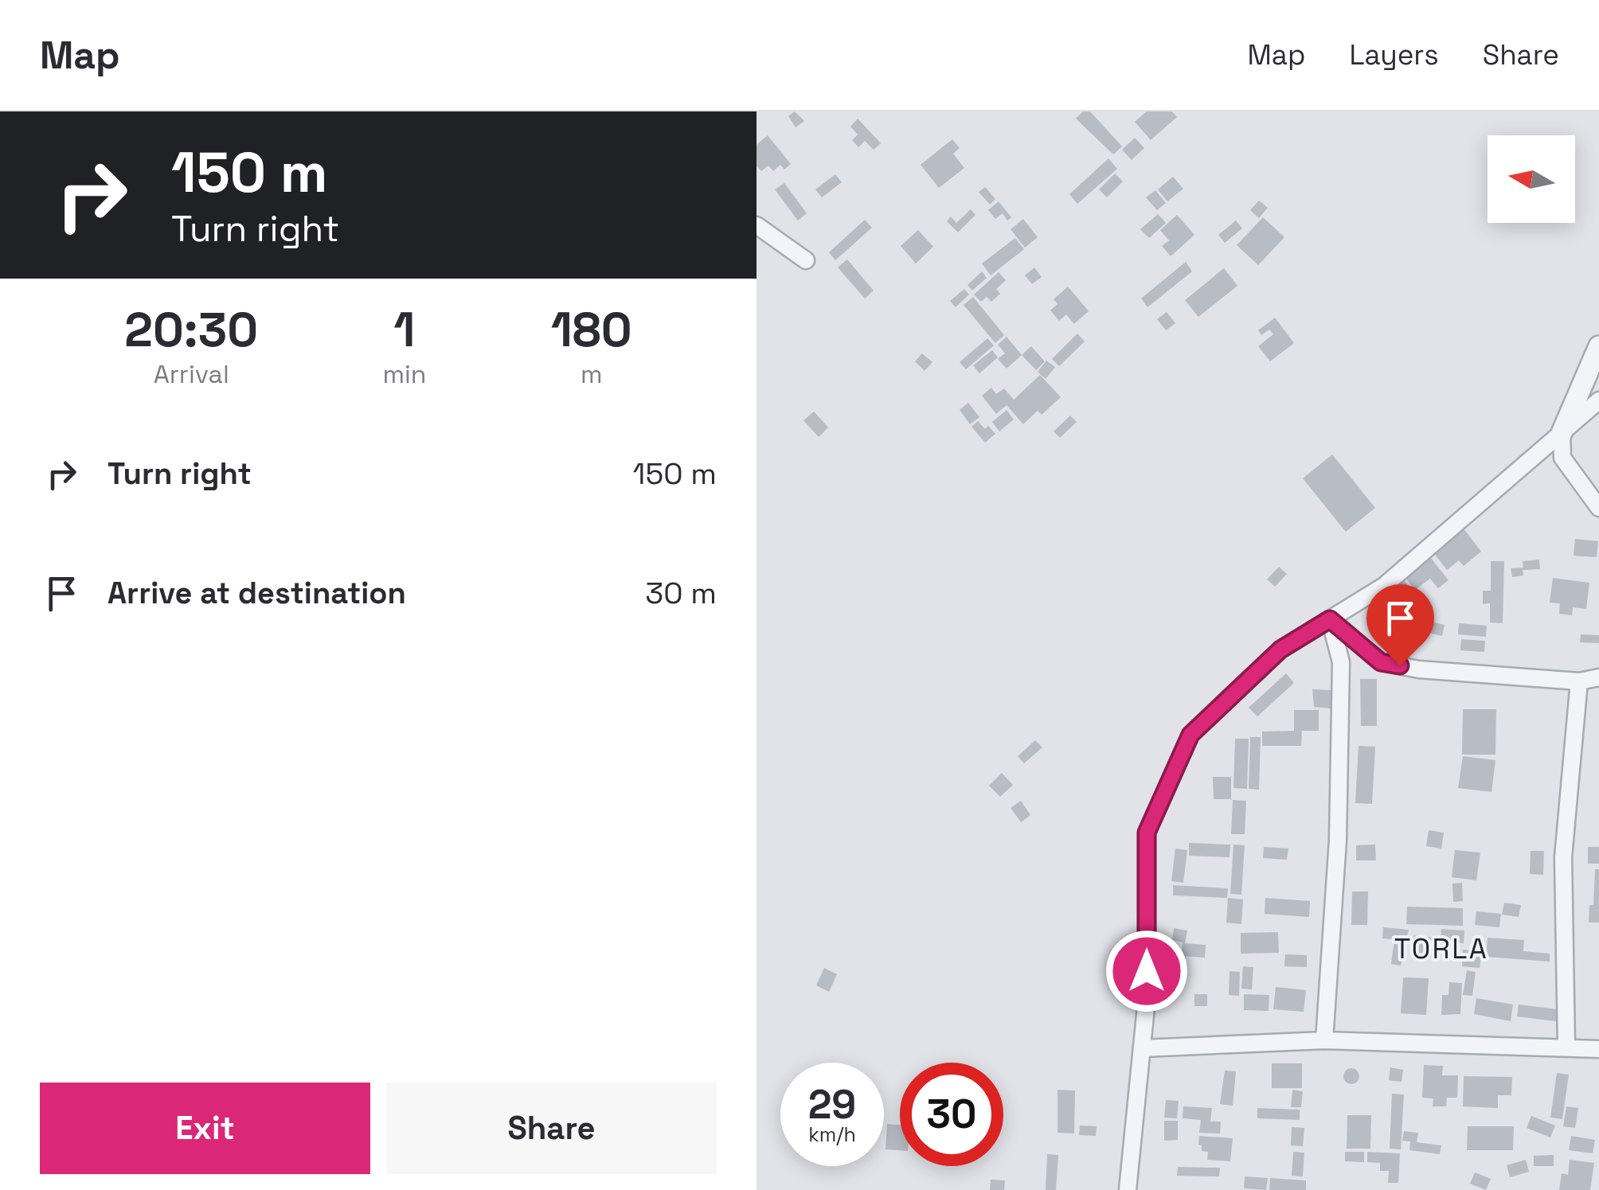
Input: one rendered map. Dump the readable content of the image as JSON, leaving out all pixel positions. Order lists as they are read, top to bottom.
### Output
{
  "districts": ["TORLA"],
  "north": "left",
  "page": {
    "header": "Map",
    "nav": ["Map", "Layers", "Share"],
    "turn": ["150 m", "Turn right"],
    "eta": [
      "20:30",
      "Arrival",
      "1",
      "min",
      "180",
      "m"
    ],
    "list": [
      {
        "name": "Turn right",
        "value": "150 m"
      },
      {
        "name": "Arrive at destination",
        "value": "30 m"
      }
    ],
    "speed": "29 km/h",
    "limit": "30",
    "buttons": ["Exit", "Share"]
  }
}
